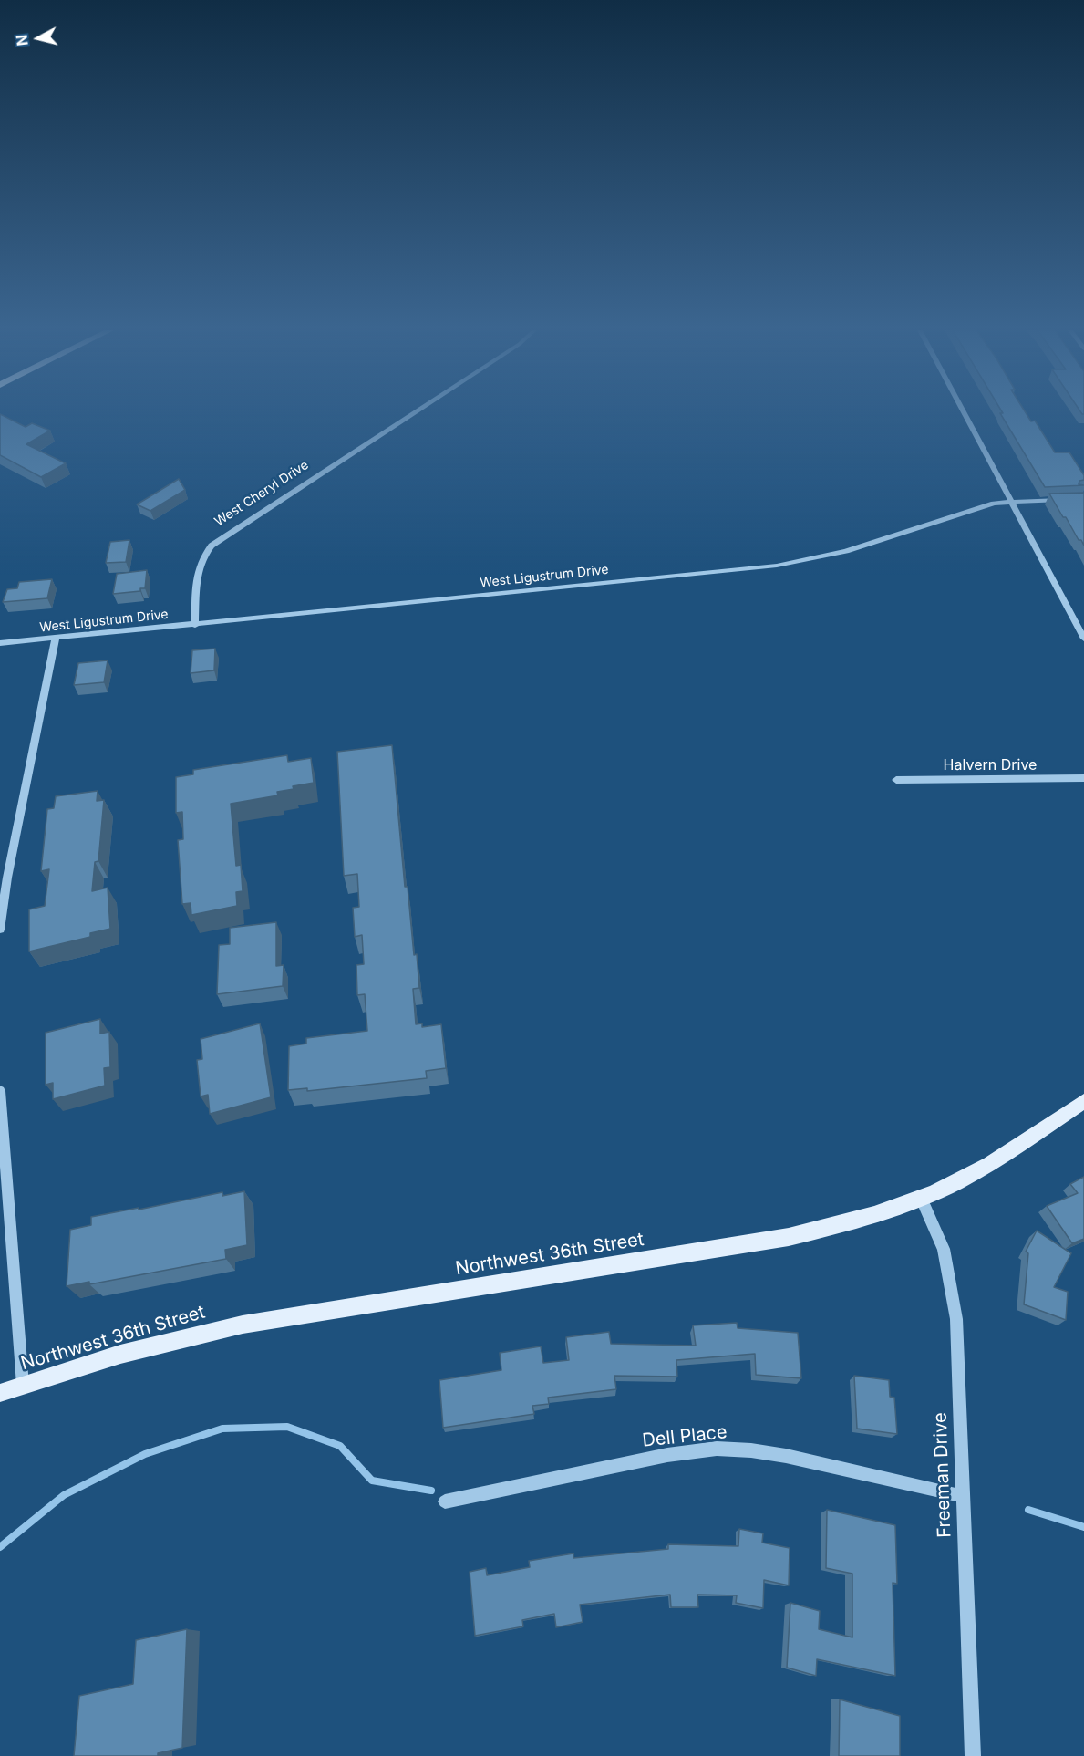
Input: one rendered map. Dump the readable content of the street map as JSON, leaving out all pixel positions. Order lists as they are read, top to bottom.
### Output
{
  "streets": {
    "main road": ["Northwest 36th Street"],
    "street": [
      "West Cheryl Drive",
      "West Ligustrum Drive",
      "Halvern Drive",
      "Dell Place",
      "Freeman Drive"
    ]
  },
  "crossings": [
    ["West Cheryl Drive", "West Ligustrum Drive"],
    ["Northwest 36th Street", "Freeman Drive"],
    ["Dell Place", "Freeman Drive"]
  ],
  "north": "left"
}
